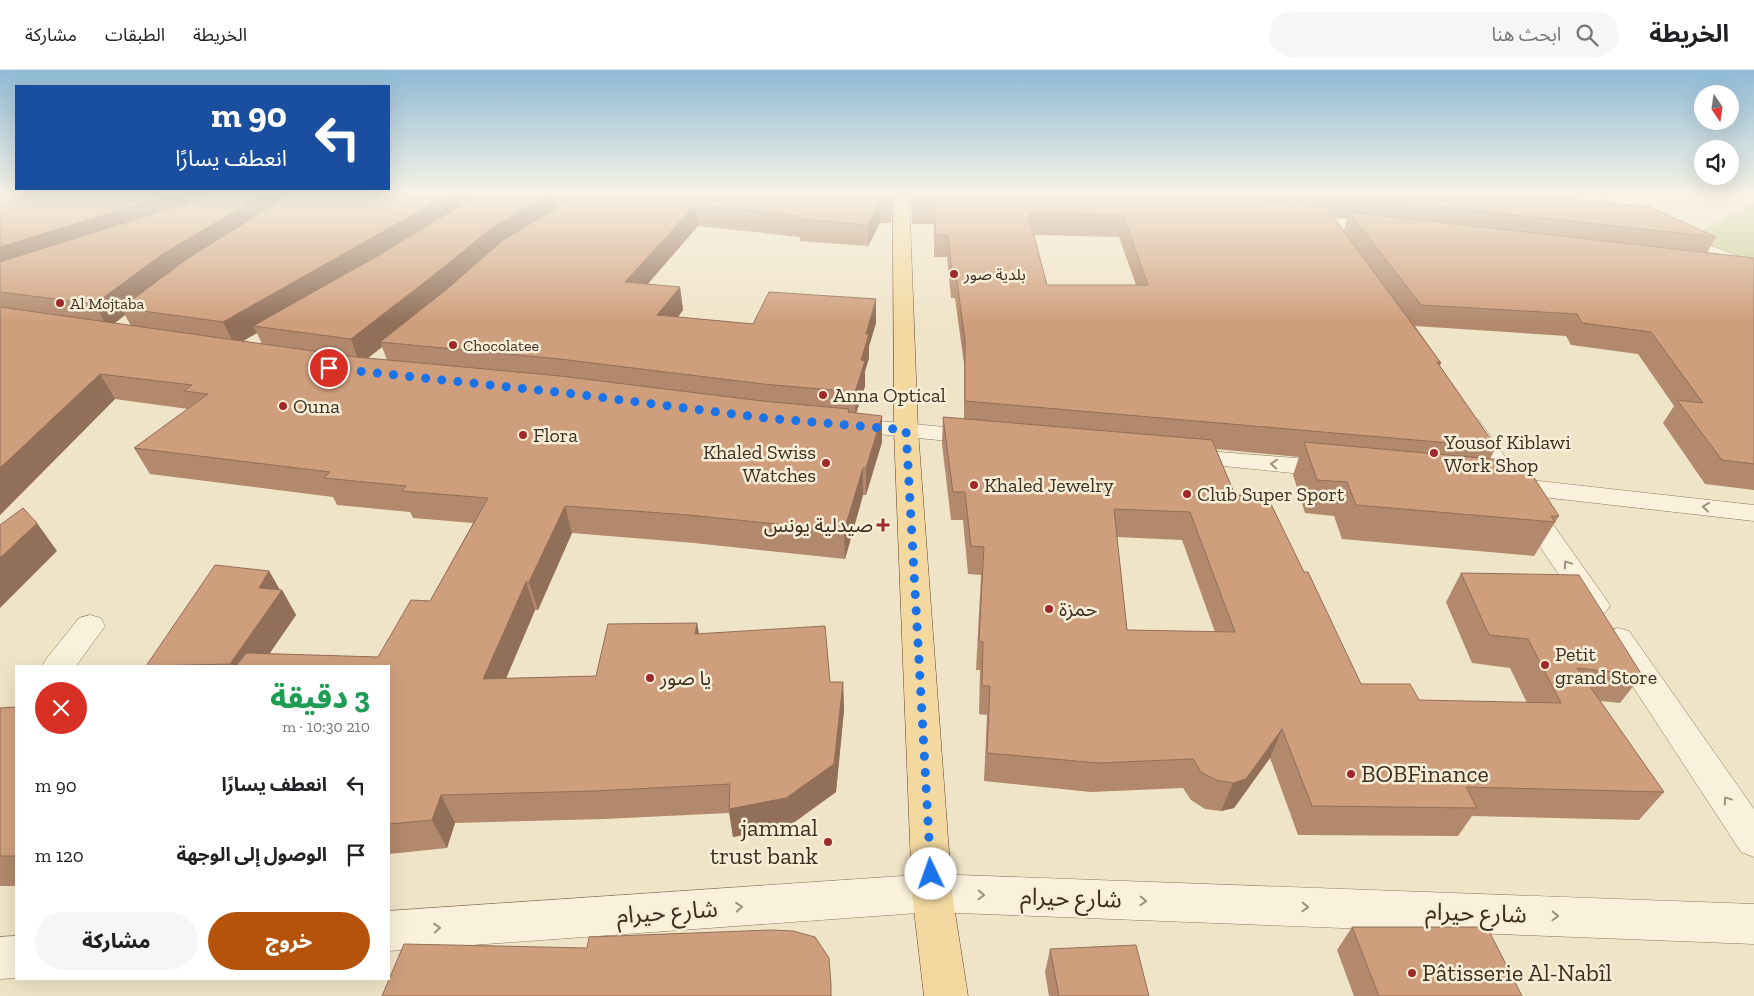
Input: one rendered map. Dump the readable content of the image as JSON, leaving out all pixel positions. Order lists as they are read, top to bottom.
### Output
{
  "streets": {
    "street": ["شارع حيرام"]
  },
  "one_way": ["شارع حيرام"],
  "places": {
    "other": [
      "بلدية صور",
      "Al Mojtaba",
      "Chocolatee",
      "Anna Optical",
      "Ouna",
      "Flora",
      "Yousof Kiblawi Work Shop",
      "Khaled Swiss Watches",
      "Khaled Jewelry",
      "Club Super Sport",
      "حمزة",
      "Petit grand Store",
      "يا صور",
      "BOBFinance",
      "jammal trust bank",
      "Pâtisserie Al-Nabîl"
    ],
    "health": ["صيدلية يونس"]
  },
  "north": "bottom",
  "page": {
    "header": "الخريطة",
    "search": "ابحث هنا",
    "nav": ["الخريطة", "الطبقات", "مشاركة"],
    "turn": ["90 m", "انعطف يسارًا"],
    "heading": ["3 دقيقة", "210 m · 10:30"],
    "list": [
      {
        "name": "انعطف يسارًا",
        "value": "90 m"
      },
      {
        "name": "الوصول إلى الوجهة",
        "value": "120 m"
      }
    ],
    "buttons": ["خروج", "مشاركة"]
  }
}
